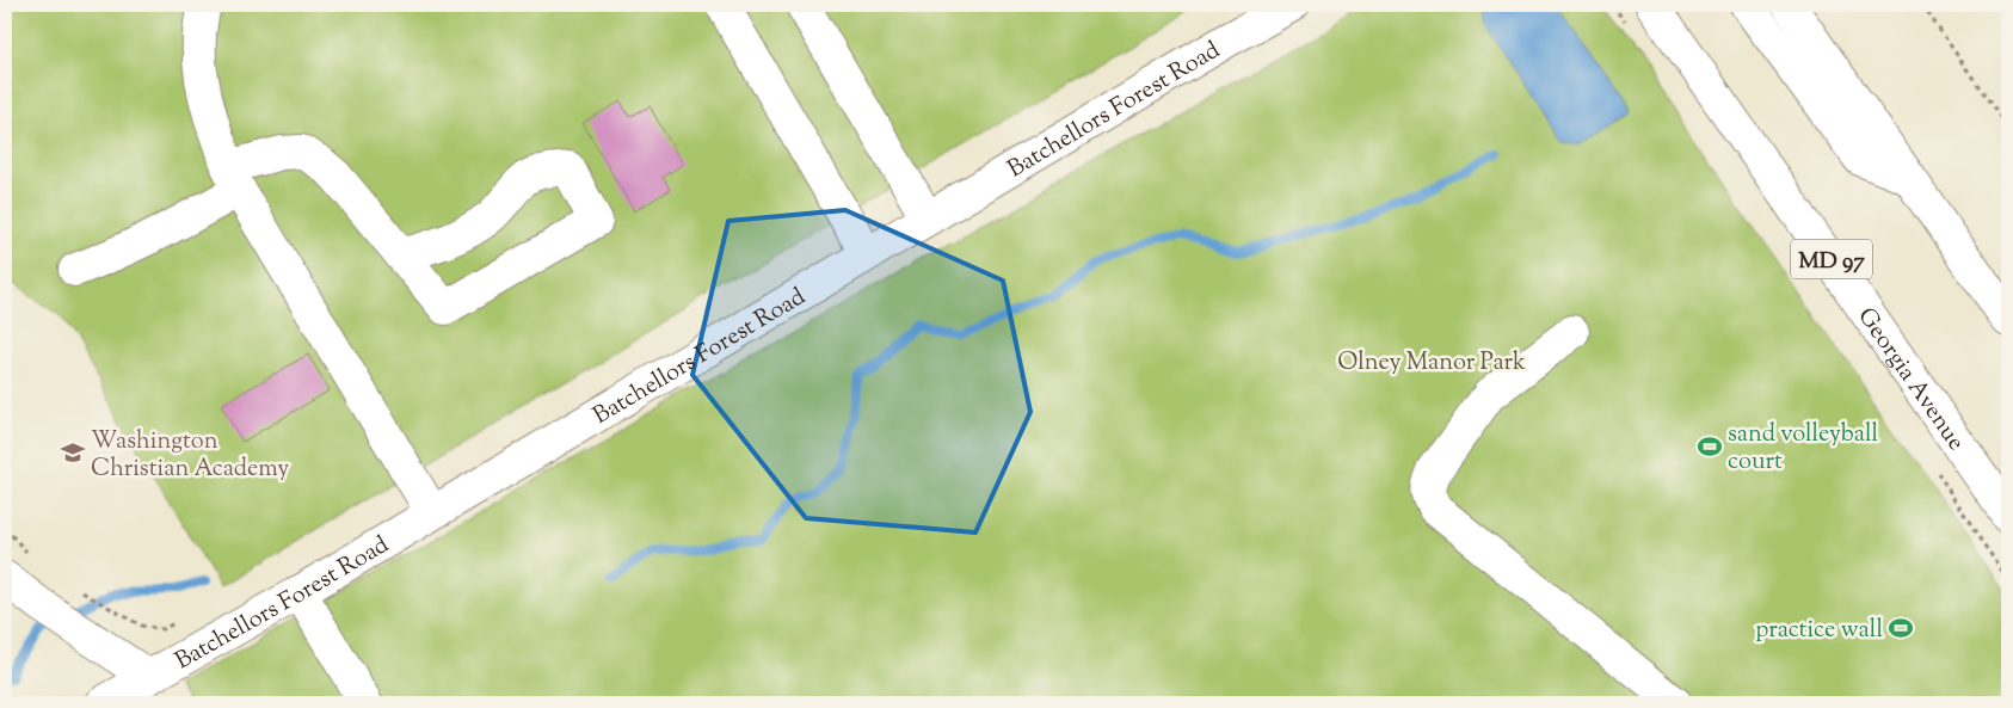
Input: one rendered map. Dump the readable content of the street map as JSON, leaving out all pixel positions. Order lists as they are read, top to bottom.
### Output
{
  "streets": {
    "street": ["Batchellors Forest Road", "MD 97", "Georgia Avenue"]
  },
  "parks": ["Olney Manor Park"],
  "places": {
    "sports": ["sand volleyball court", "practice wall"],
    "school or university": ["Washington Christian Academy"]
  }
}
